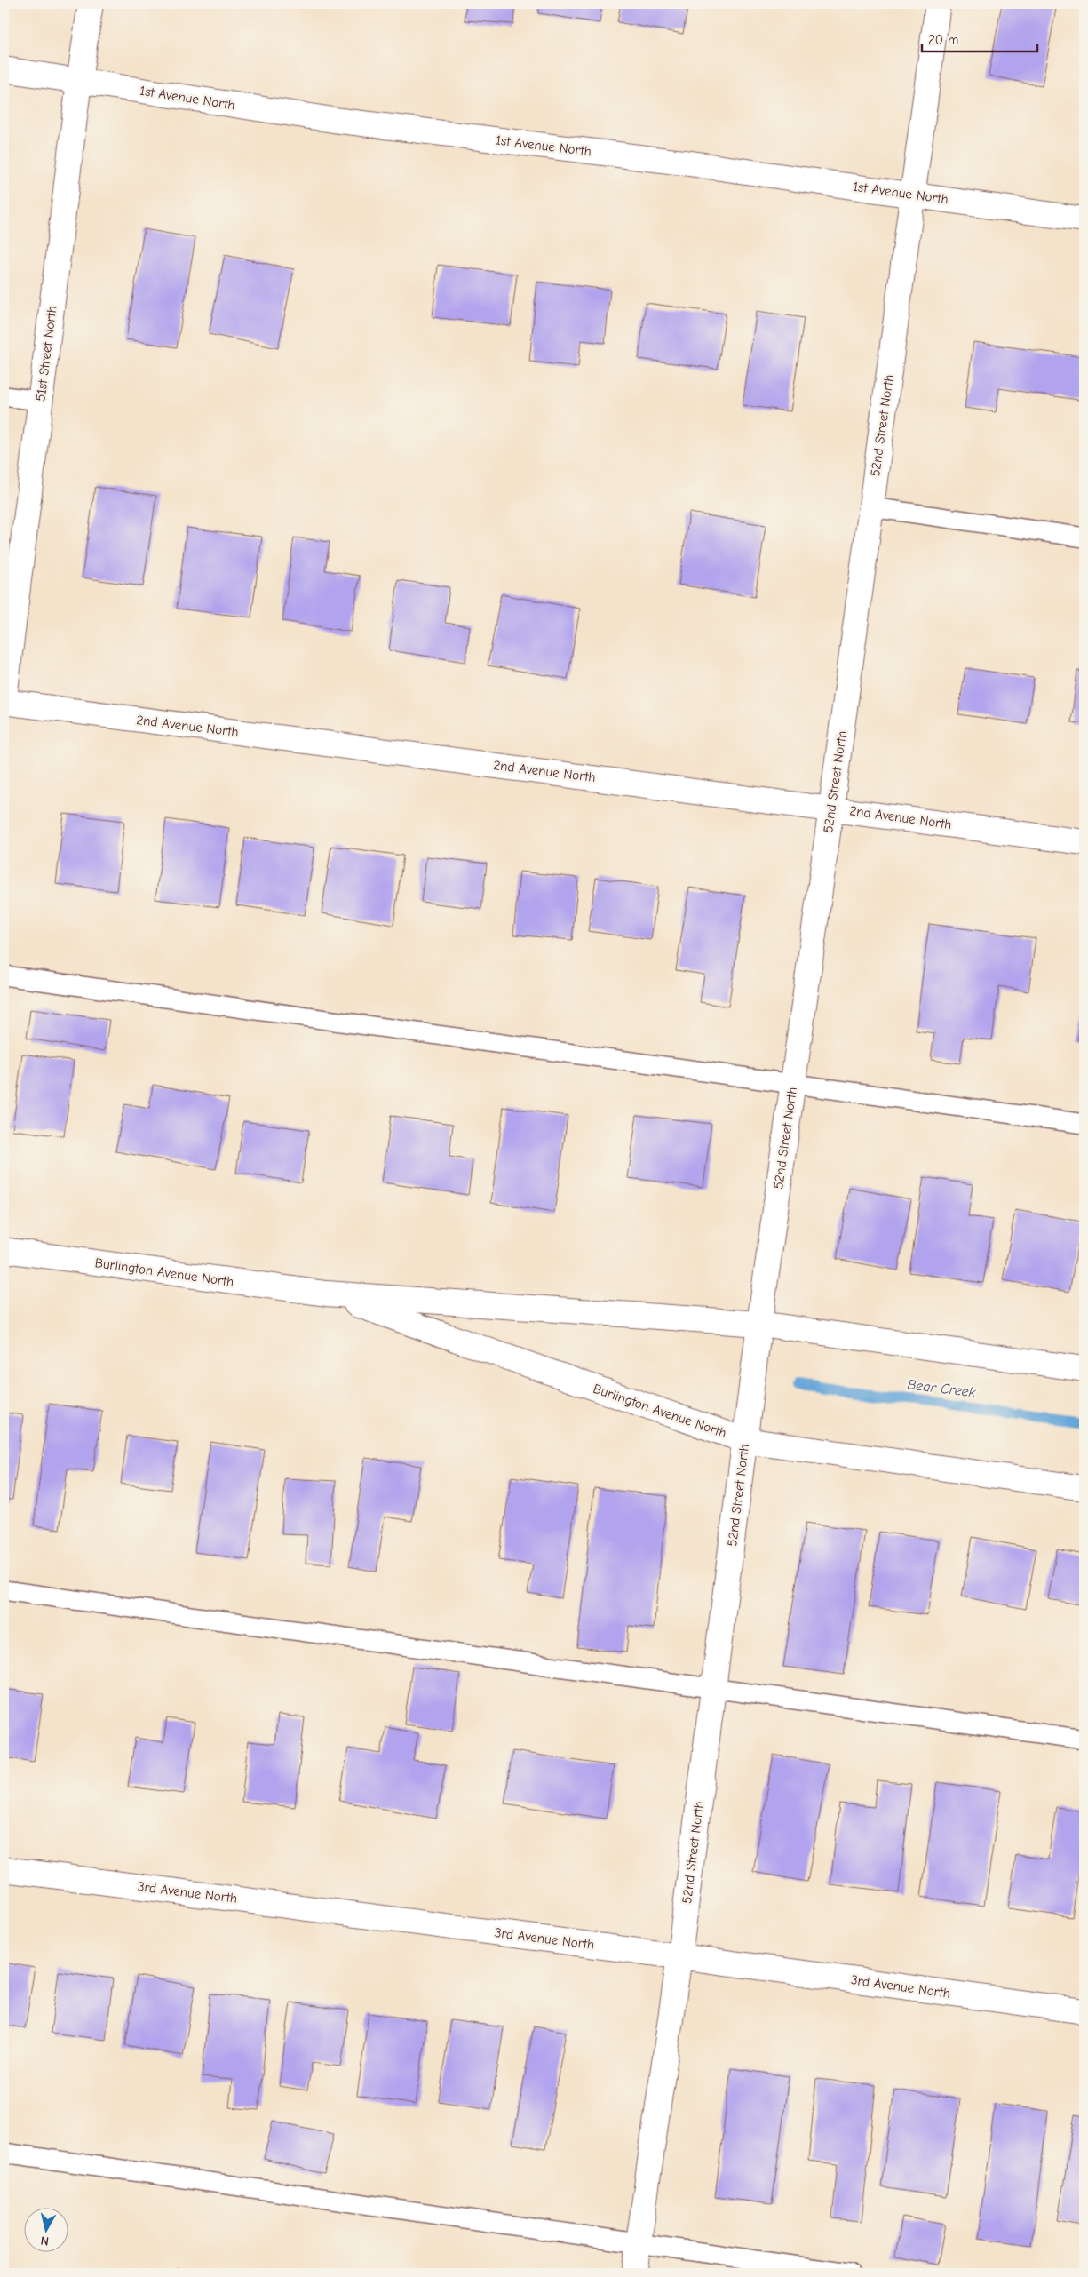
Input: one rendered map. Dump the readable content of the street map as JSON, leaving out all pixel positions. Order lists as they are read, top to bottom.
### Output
{
  "streets": {
    "street": [
      "1st Avenue North",
      "51st Street North",
      "52nd Street North",
      "2nd Avenue North",
      "Burlington Avenue North",
      "3rd Avenue North"
    ]
  },
  "crossings": [
    ["1st Avenue North", "51st Street North"],
    ["1st Avenue North", "52nd Street North"],
    ["51st Street North", "2nd Avenue North"],
    ["52nd Street North", "2nd Avenue North"],
    ["52nd Street North", "Burlington Avenue North"],
    ["52nd Street North", "3rd Avenue North"]
  ],
  "water": ["Bear Creek"],
  "scale_bar": "20 m",
  "north": "bottom"
}
